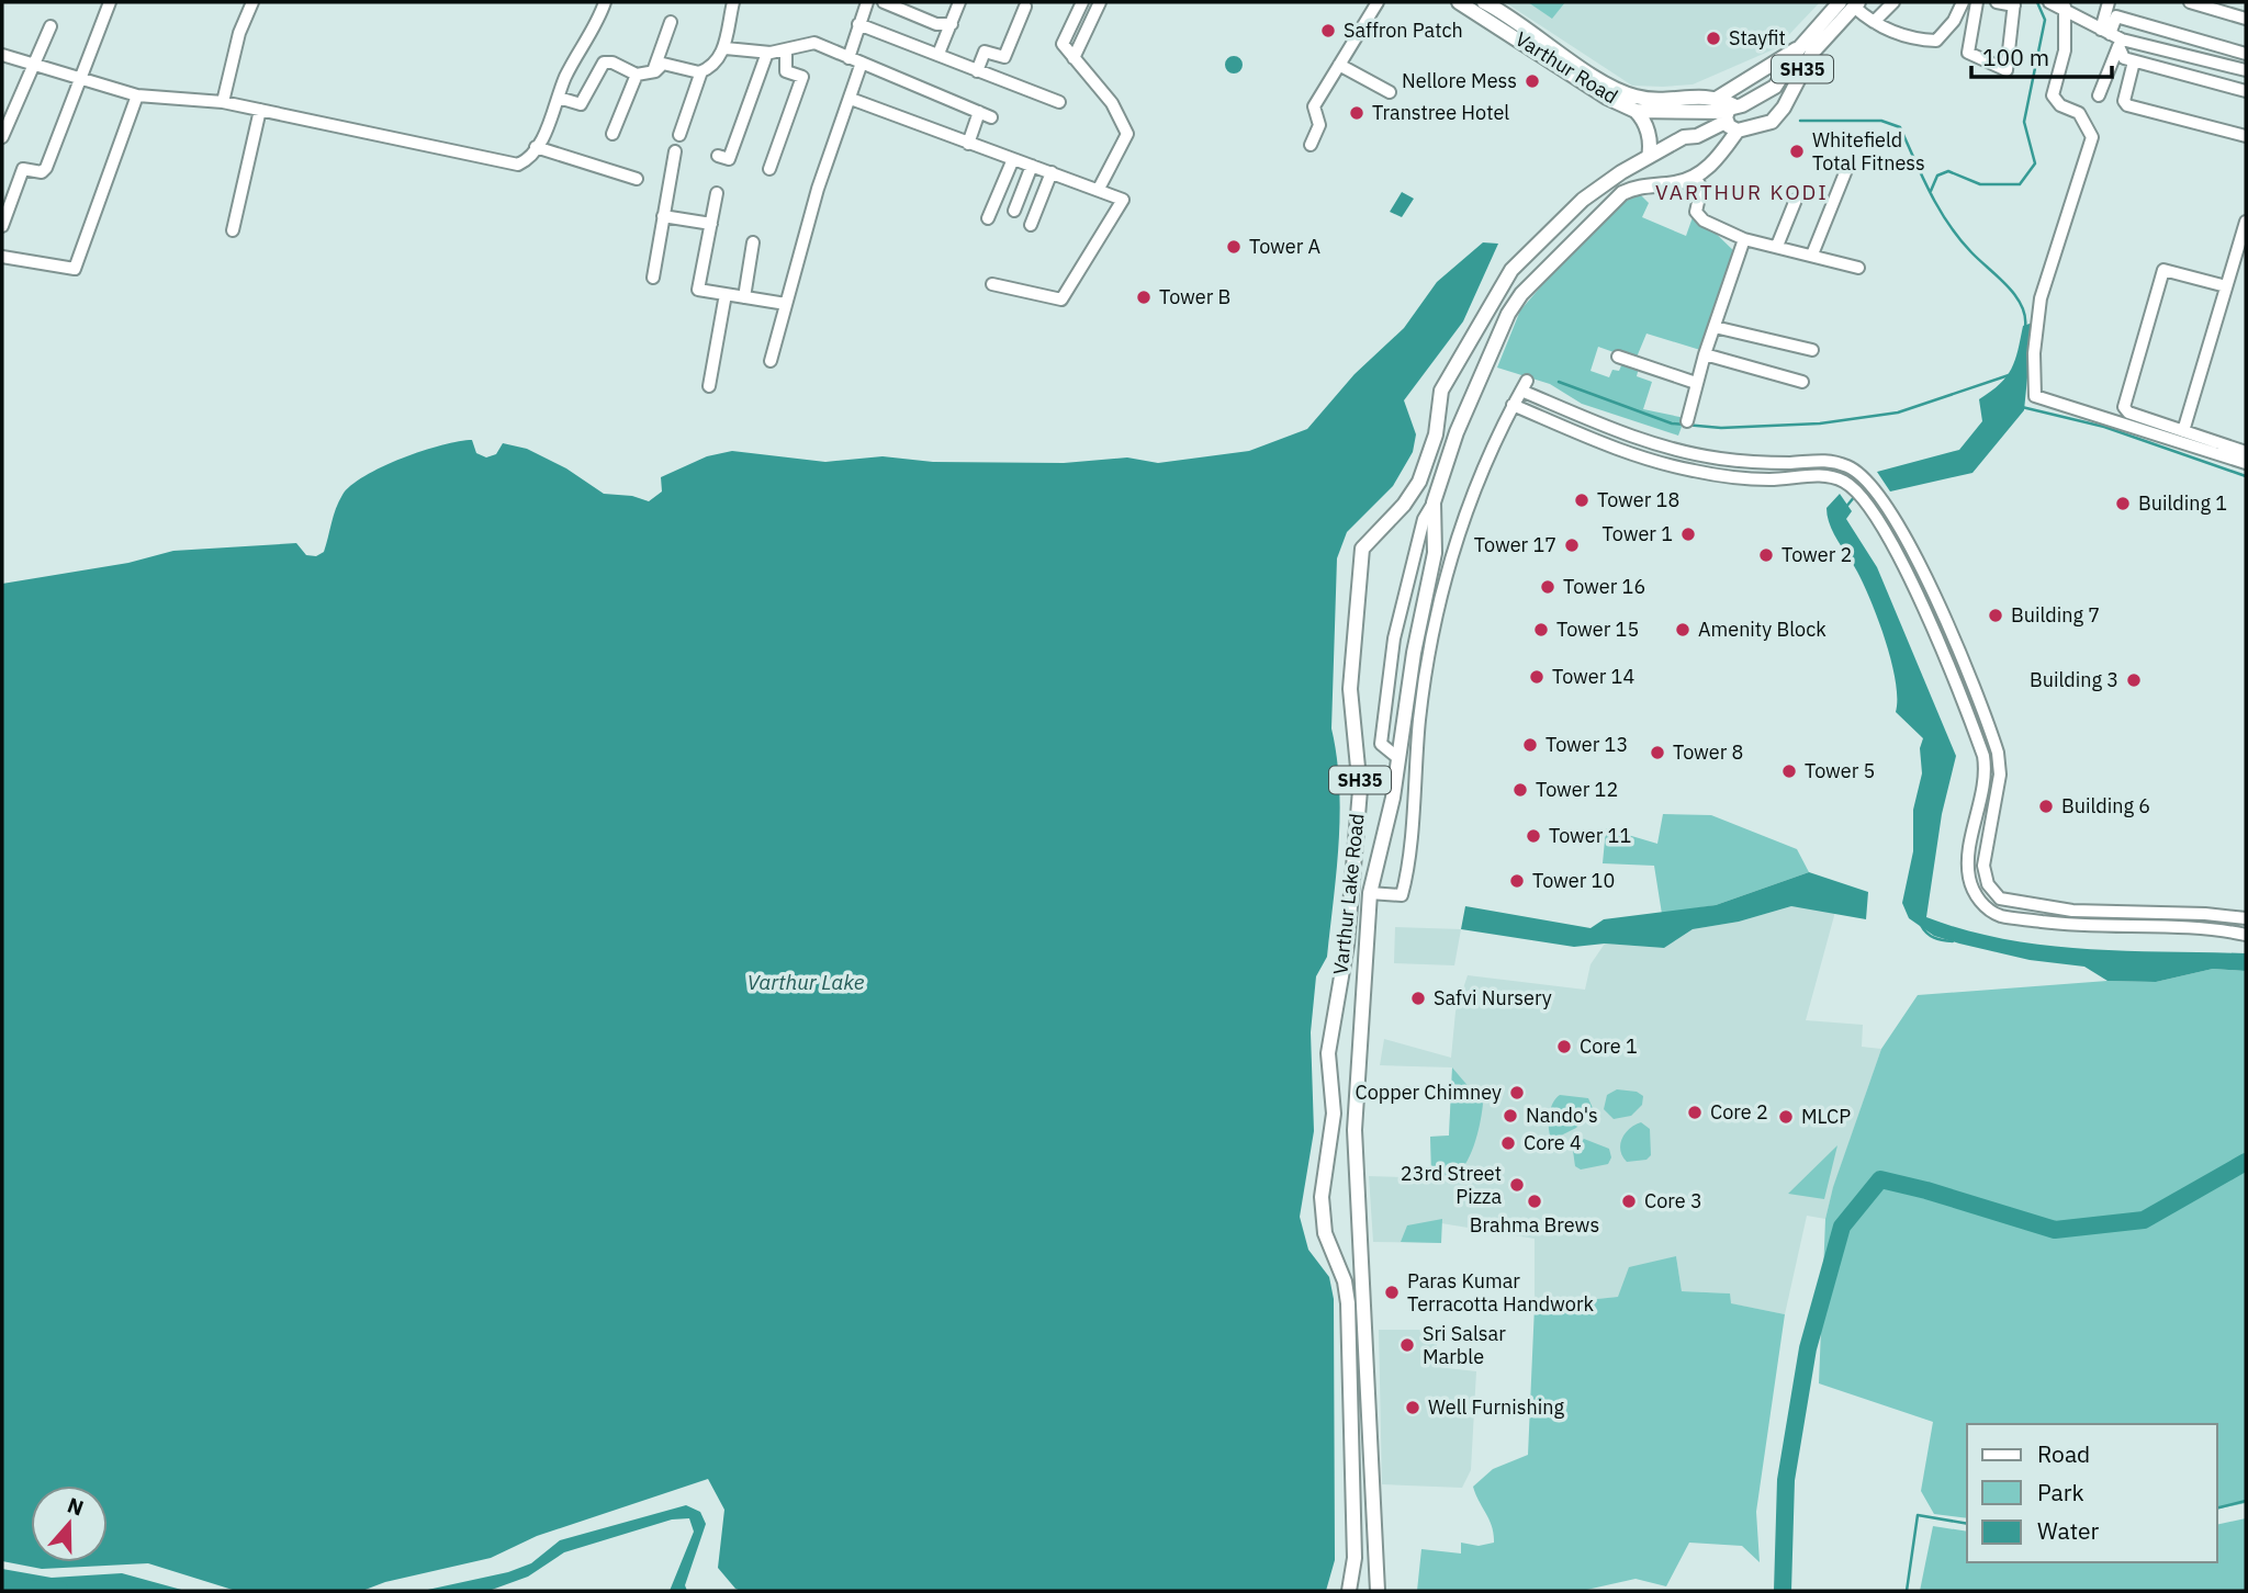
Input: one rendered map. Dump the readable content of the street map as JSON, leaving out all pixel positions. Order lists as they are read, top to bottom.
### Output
{
  "streets": {
    "main road": ["Varthur Road", "SH35", "Varthur Lake Road"]
  },
  "crossings": [
    ["Varthur Road", "SH35"],
    ["Varthur Road", "Varthur Lake Road"],
    ["SH35", "Varthur Lake Road"]
  ],
  "districts": ["VARTHUR KODI"],
  "water": ["Varthur Lake"],
  "places": [
    "Saffron Patch",
    "Stayfit",
    "Nellore Mess",
    "Transtree Hotel",
    "Whitefield Total Fitness",
    "Tower A",
    "Tower B",
    "Tower 18",
    "Building 1",
    "Tower 1",
    "Tower 17",
    "Tower 2",
    "Tower 16",
    "Building 7",
    "Tower 15",
    "Amenity Block",
    "Tower 14",
    "Building 3",
    "Tower 13",
    "Tower 8",
    "Tower 5",
    "Tower 12",
    "Building 6",
    "Tower 11",
    "Tower 10",
    "Safvi Nursery",
    "Core 1",
    "Copper Chimney",
    "Core 2",
    "Nando's",
    "MLCP",
    "Core 4",
    "23rd Street Pizza",
    "Brahma Brews",
    "Core 3",
    "Paras Kumar Terracotta Handwork",
    "Sri Salsar Marble",
    "Well Furnishing"
  ],
  "legend": ["Road", "Park", "Water"],
  "scale_bar": "100 m",
  "north": "top"
}
